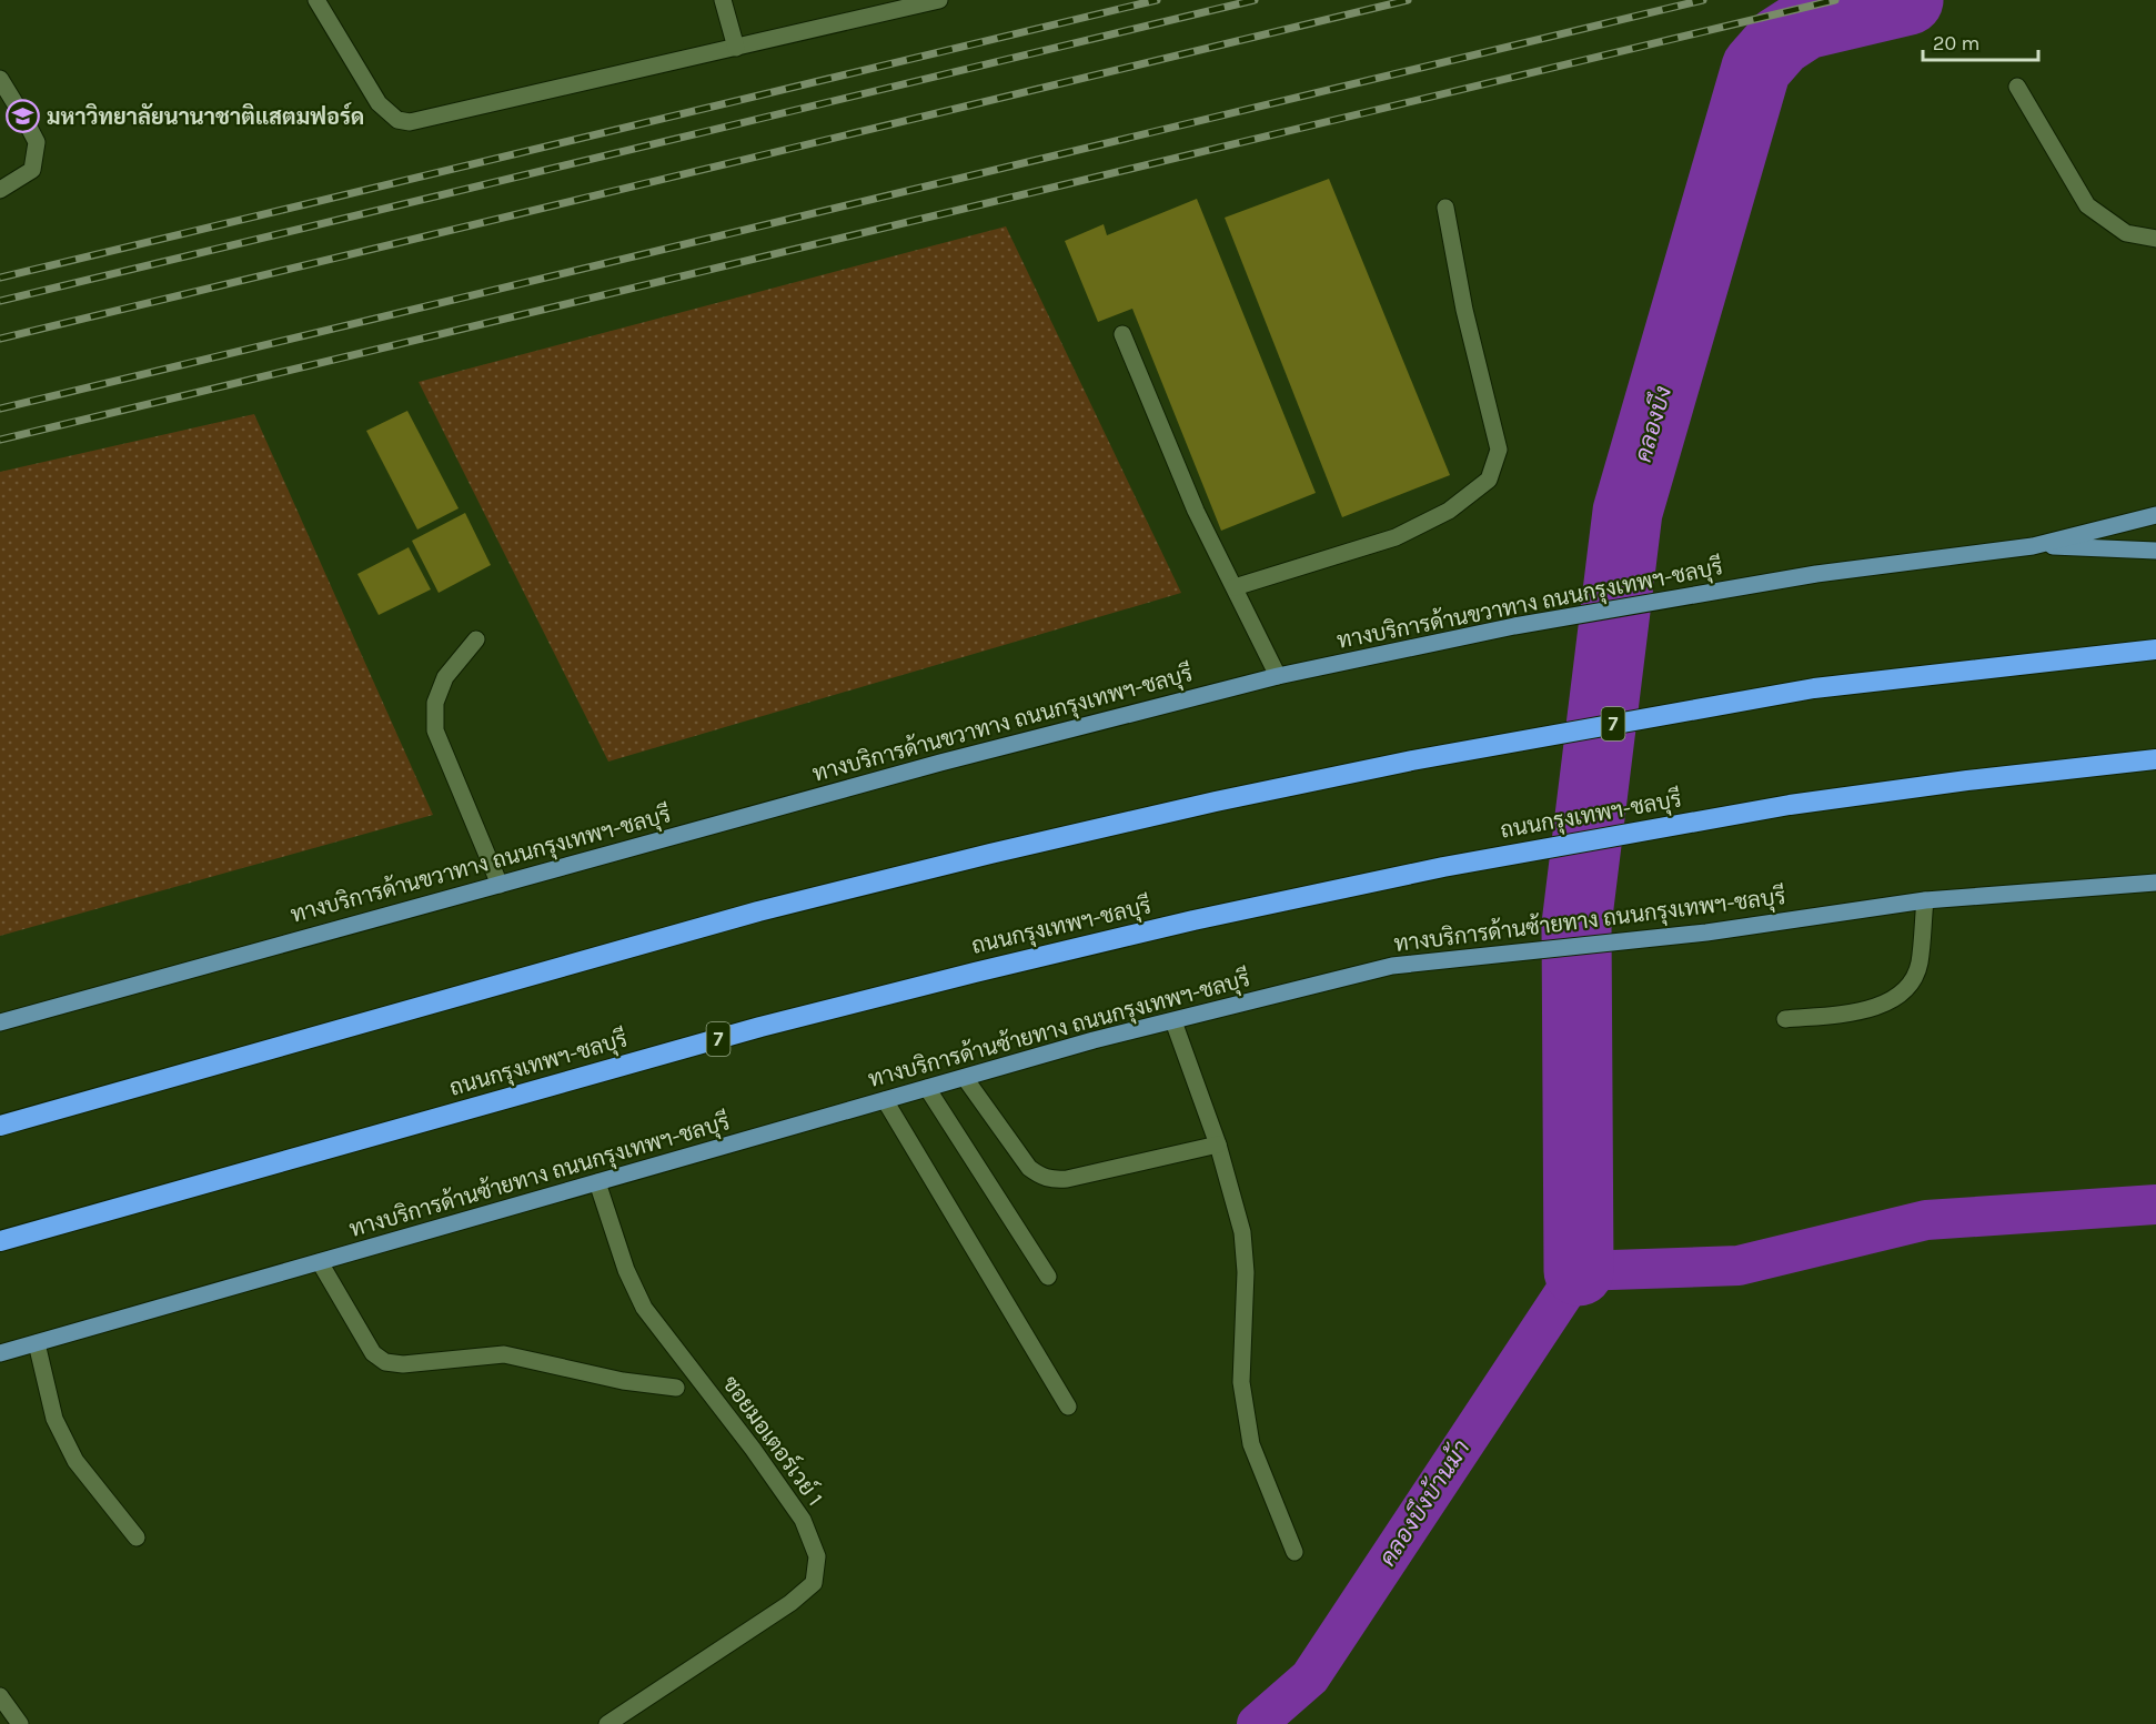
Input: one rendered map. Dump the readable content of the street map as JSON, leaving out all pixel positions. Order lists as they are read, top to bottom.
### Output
{
  "streets": {
    "highway": ["7", "ถนนกรุงเทพฯ-ชลบุรี"],
    "main road": ["ทางบริการด้านขวาทาง ถนนกรุงเทพฯ-ชลบุรี", "ทางบริการด้านซ้ายทาง ถนนกรุงเทพฯ-ชลบุรี"],
    "street": ["ซอยมอเตอร์เวย์ 1"]
  },
  "crossings": [
    ["ทางบริการด้านซ้ายทาง ถนนกรุงเทพฯ-ชลบุรี", "ซอยมอเตอร์เวย์ 1"]
  ],
  "water": ["คลองบึง", "คลองบึงบ้านม้า"],
  "places": {
    "school or university": ["มหาวิทยาลัยนานาชาติแสตมฟอร์ด"]
  },
  "scale_bar": "20 m"
}
